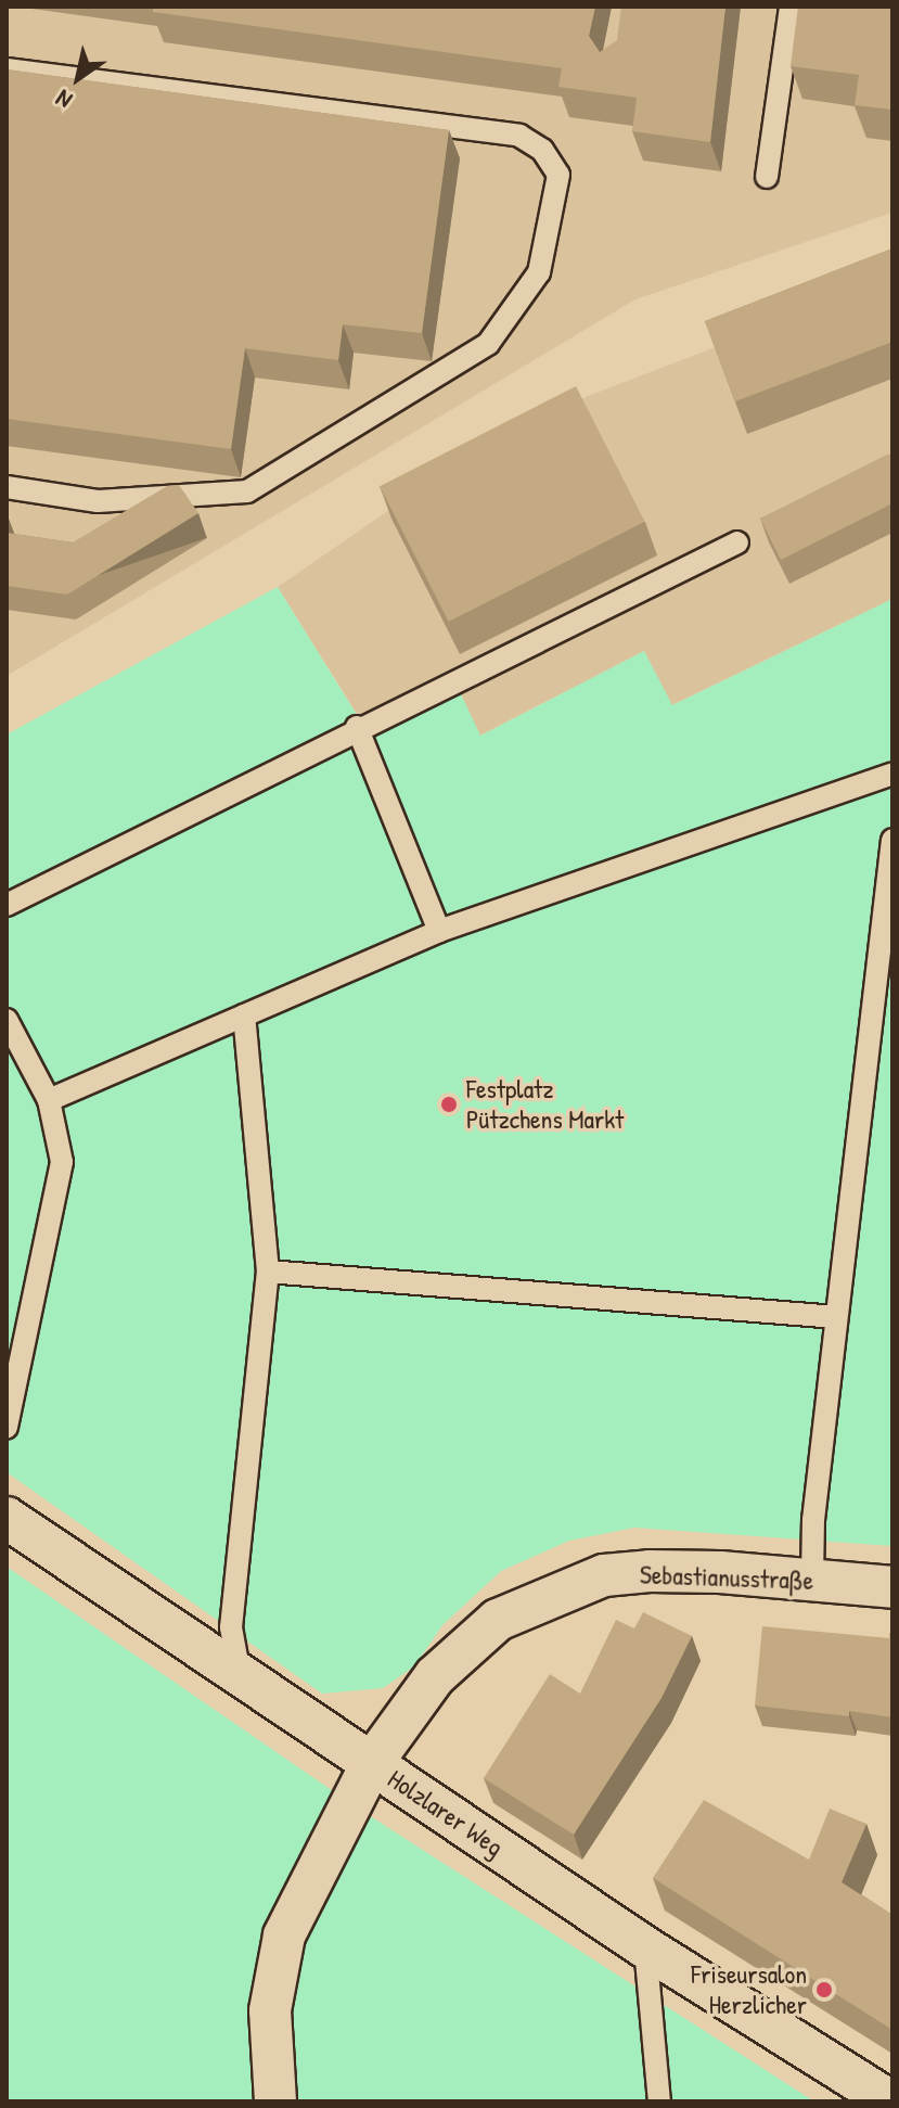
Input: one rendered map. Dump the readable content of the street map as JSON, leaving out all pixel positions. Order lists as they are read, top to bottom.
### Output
{
  "streets": {
    "street": ["Sebastianusstraße", "Holzlarer Weg"]
  },
  "crossings": [
    ["Sebastianusstraße", "Holzlarer Weg"]
  ],
  "places": ["Festplatz Pützchens Markt", "Friseursalon Herzlicher"],
  "north": "bottom left"
}
